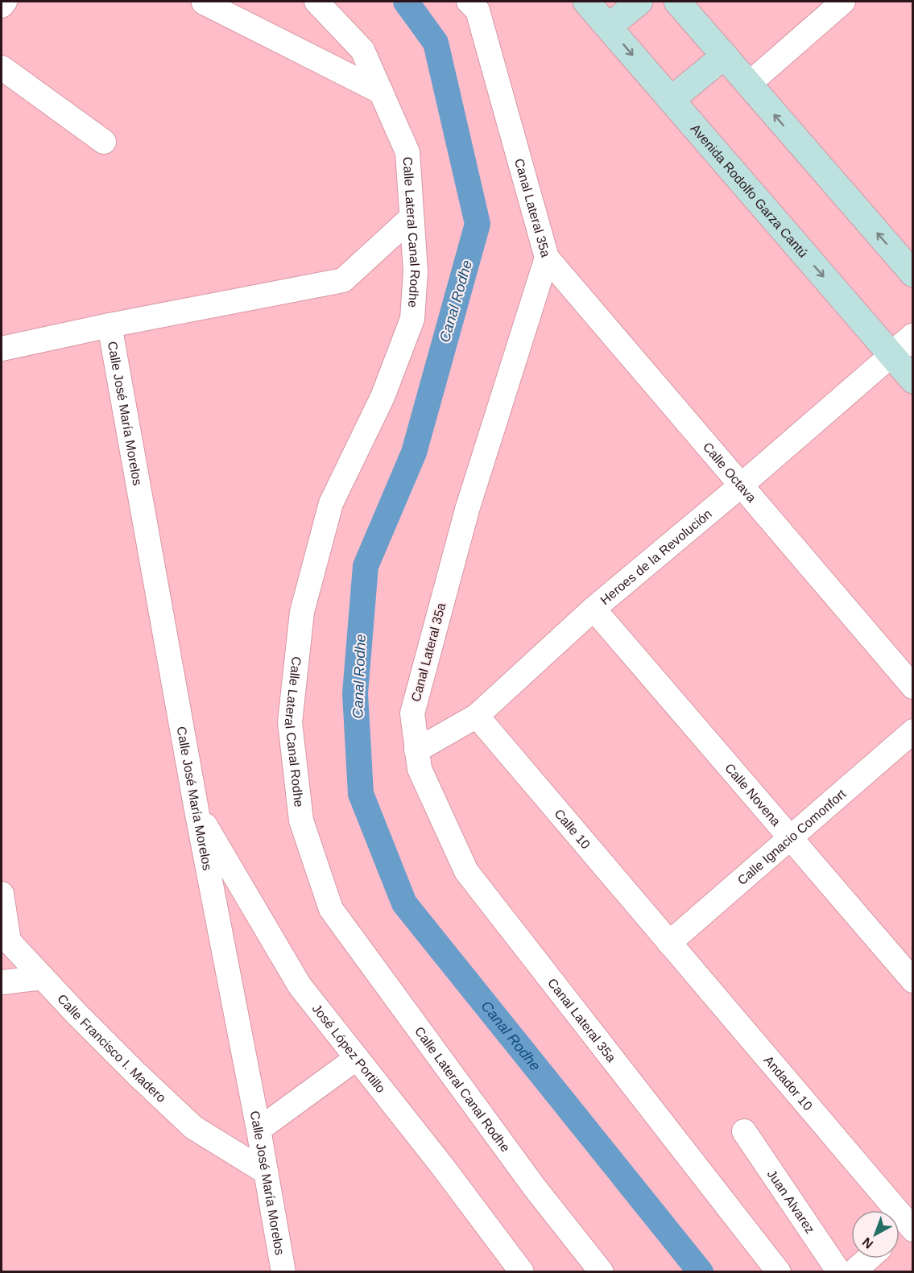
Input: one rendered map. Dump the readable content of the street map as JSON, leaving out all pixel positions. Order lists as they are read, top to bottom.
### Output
{
  "streets": {
    "main road": ["Avenida Rodolfo Garza Cantú"],
    "street": [
      "Canal Lateral 35a",
      "Calle Lateral Canal Rodhe",
      "Calle José María Morelos",
      "Calle Octava",
      "Heroes de la Revolución",
      "Calle Novena",
      "Calle 10",
      "Calle Ignacio Comonfort",
      "Calle Francisco I. Madero",
      "José López Portillo",
      "Andador 10",
      "Juan Alvarez"
    ]
  },
  "crossings": [
    ["Avenida Rodolfo Garza Cantú", "Heroes de la Revolución"],
    ["Canal Lateral 35a", "Calle Octava"],
    ["Canal Lateral 35a", "Heroes de la Revolución"],
    ["Calle José María Morelos", "Calle Francisco I. Madero"],
    ["Calle José María Morelos", "José López Portillo"],
    ["Calle Octava", "Heroes de la Revolución"],
    ["Heroes de la Revolución", "Calle Novena"],
    ["Heroes de la Revolución", "Calle 10"],
    ["Calle Novena", "Calle Ignacio Comonfort"],
    ["Calle 10", "Calle Ignacio Comonfort"],
    ["Calle 10", "Andador 10"],
    ["Calle Ignacio Comonfort", "Andador 10"]
  ],
  "water": ["Canal Rodhe"],
  "north": "bottom left"
}
